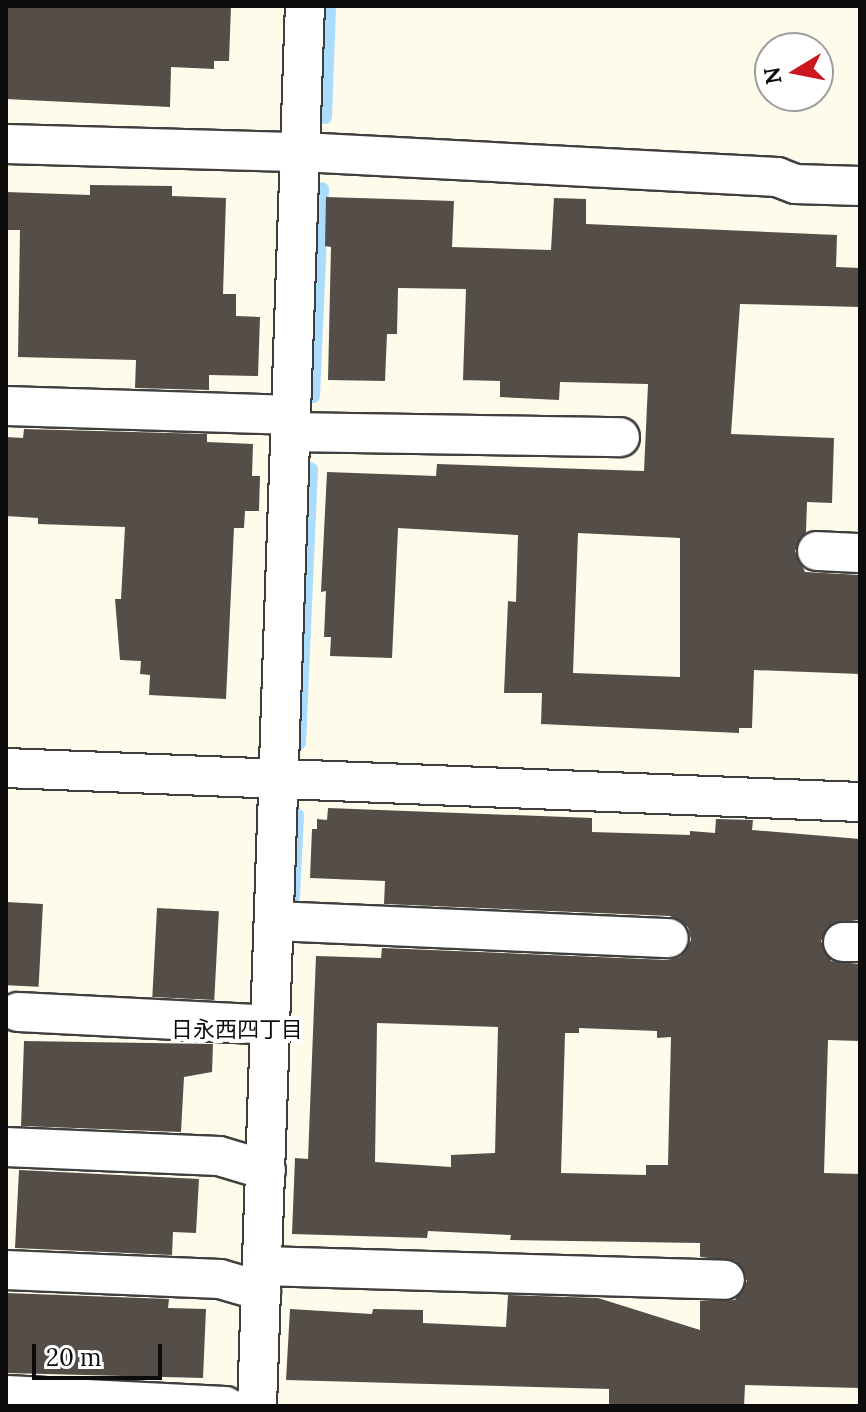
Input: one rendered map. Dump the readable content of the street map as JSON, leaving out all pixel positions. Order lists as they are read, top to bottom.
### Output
{
  "districts": ["日永西四丁目"],
  "scale_bar": "20 m",
  "north": "left"
}
